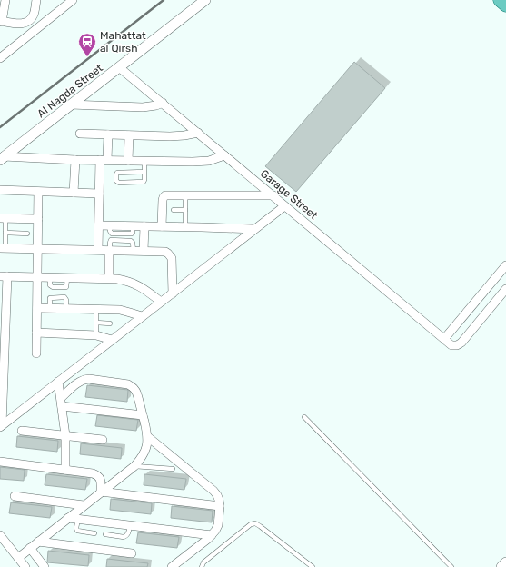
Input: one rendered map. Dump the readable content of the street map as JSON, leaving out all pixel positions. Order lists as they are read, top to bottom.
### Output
{
  "streets": {
    "street": ["Al Nagda Street", "Garage Street"]
  },
  "crossings": [
    ["Al Nagda Street", "Garage Street"]
  ],
  "places": {
    "station": ["Mahattat al Qirsh"]
  }
}
